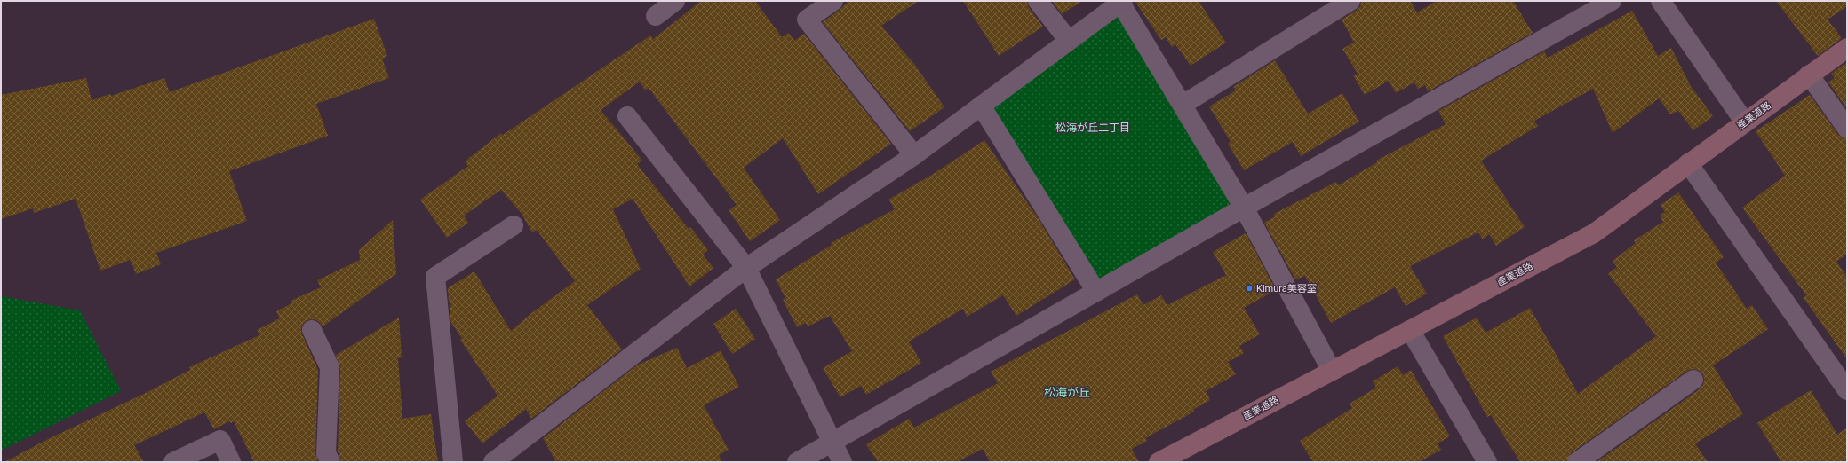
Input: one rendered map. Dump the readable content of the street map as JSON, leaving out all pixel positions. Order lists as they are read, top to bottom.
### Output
{
  "streets": {
    "street": ["産業道路"]
  },
  "districts": ["松海が丘二丁目", "松海が丘"],
  "places": ["Kimura美容室"]
}
